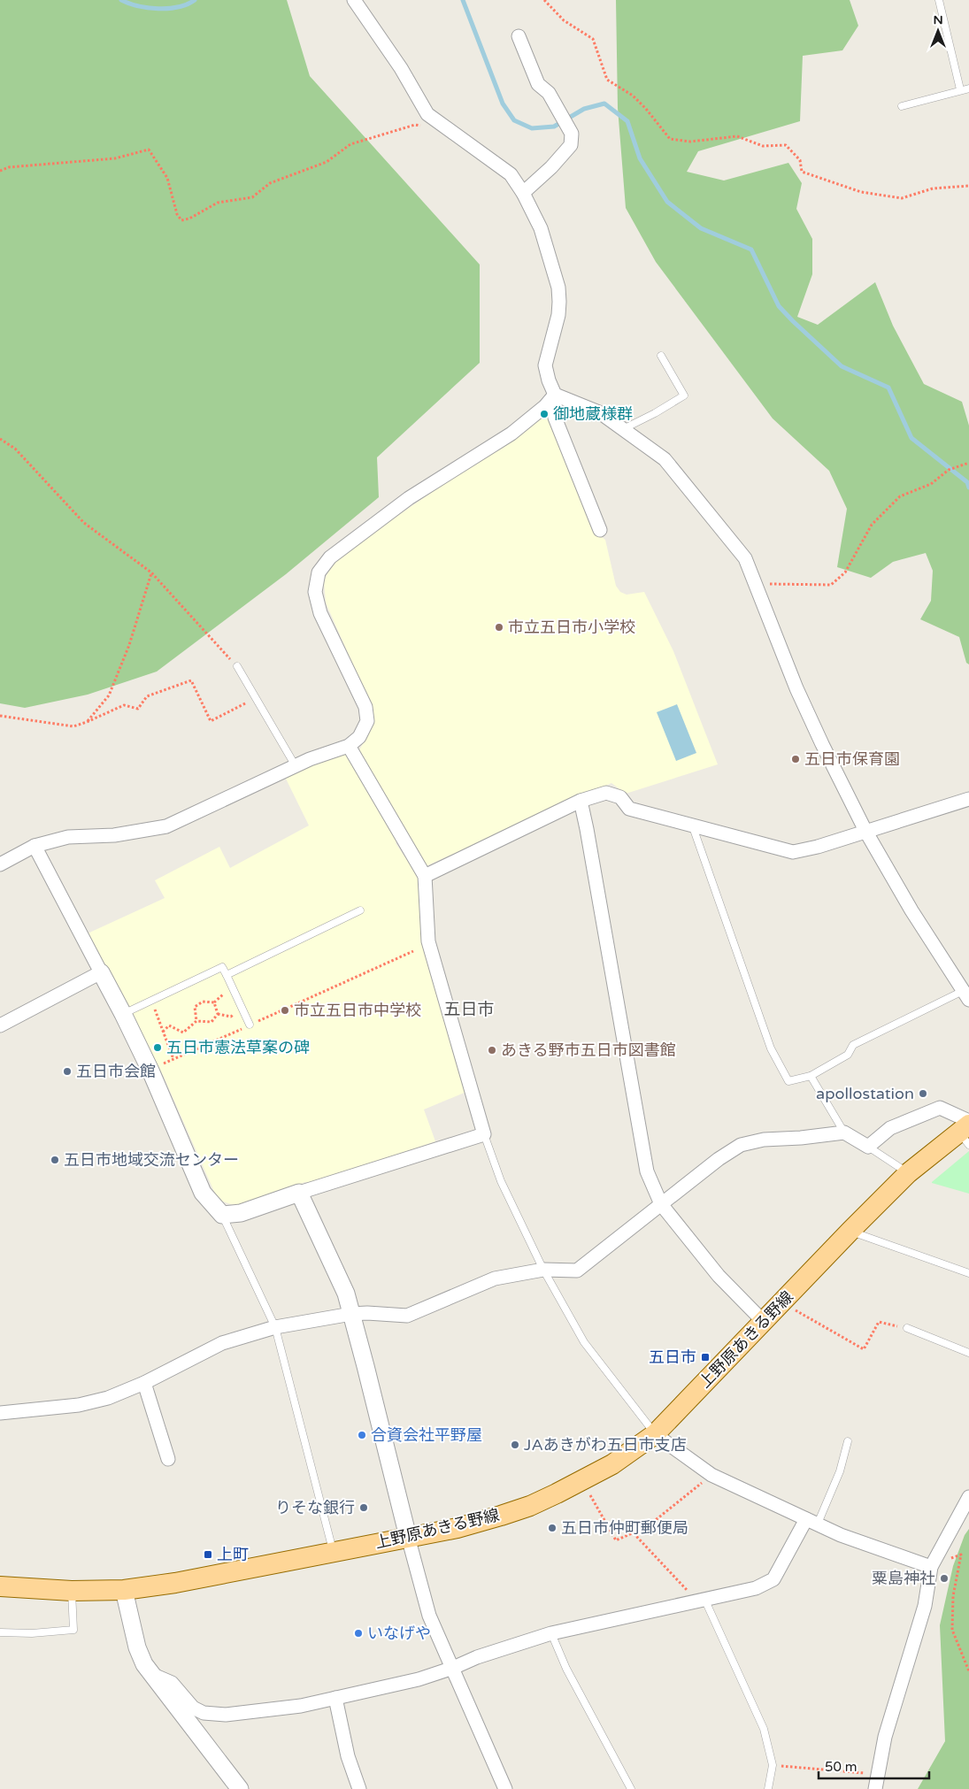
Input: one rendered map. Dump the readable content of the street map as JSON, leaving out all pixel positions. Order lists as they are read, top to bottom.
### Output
{
  "streets": {
    "main road": ["上野原あきる野線"]
  },
  "districts": ["五日市"],
  "places": {
    "other": [
      "御地蔵様群",
      "市立五日市小学校",
      "五日市保育園",
      "市立五日市中学校",
      "五日市憲法草案の碑",
      "あきる野市五日市図書館",
      "五日市会館",
      "apollostation",
      "五日市地域交流センター",
      "合資会社平野屋",
      "JAあきがわ五日市支店",
      "りそな銀行",
      "五日市仲町郵便局",
      "粟島神社",
      "いなげや"
    ],
    "transit": ["五日市", "上町"]
  },
  "scale_bar": "50 m",
  "north": "top"
}
